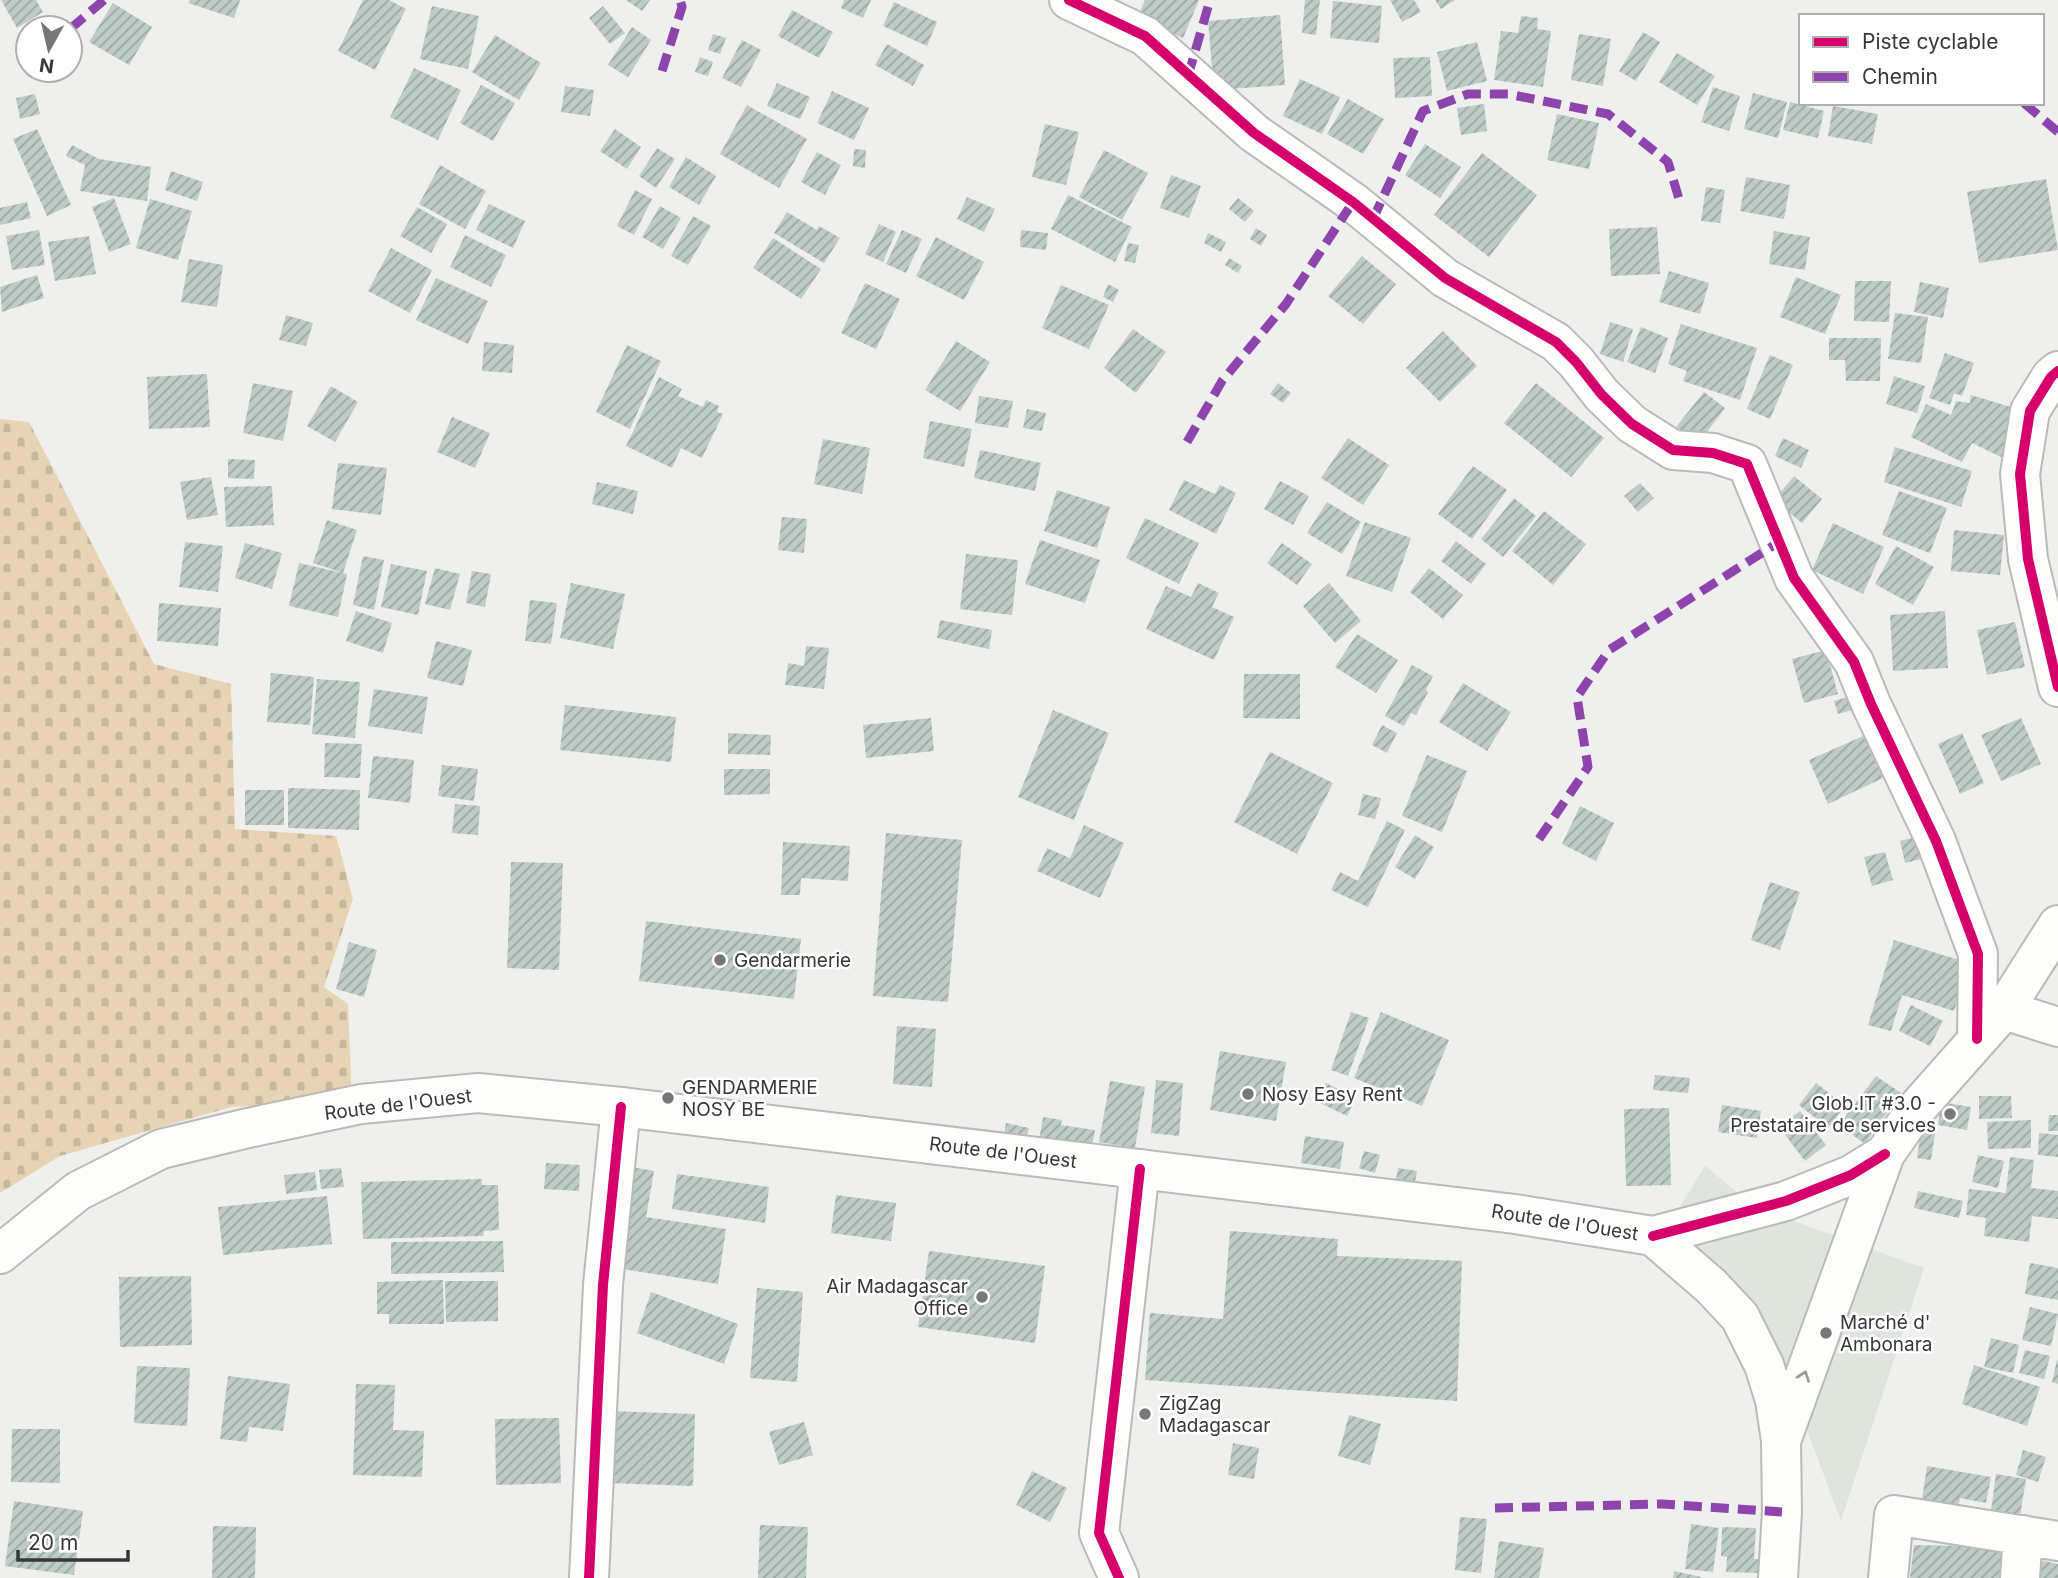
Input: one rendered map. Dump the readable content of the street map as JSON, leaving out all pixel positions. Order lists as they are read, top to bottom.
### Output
{
  "streets": {
    "street": ["Route de l'Ouest"]
  },
  "places": [
    "Gendarmerie",
    "Nosy Easy Rent",
    "GENDARMERIE NOSY BE",
    "Glob.IT #3.0 - Prestataire de services",
    "Air Madagascar Office",
    "Marché d' Ambonara",
    "ZigZag Madagascar"
  ],
  "legend": ["Piste cyclable", "Chemin"],
  "scale_bar": "20 m",
  "north": "bottom"
}
